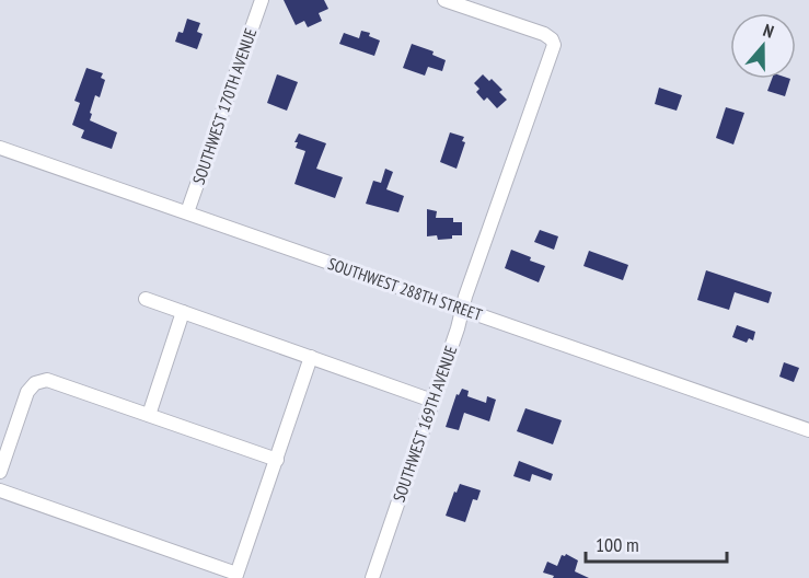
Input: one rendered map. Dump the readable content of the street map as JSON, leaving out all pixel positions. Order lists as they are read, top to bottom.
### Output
{
  "streets": {
    "street": ["SOUTHWEST 170TH AVENUE", "SOUTHWEST 288TH STREET", "SOUTHWEST 169TH AVENUE"]
  },
  "crossings": [
    ["SOUTHWEST 170TH AVENUE", "SOUTHWEST 288TH STREET"],
    ["SOUTHWEST 288TH STREET", "SOUTHWEST 169TH AVENUE"]
  ],
  "scale_bar": "100 m",
  "north": "top"
}
